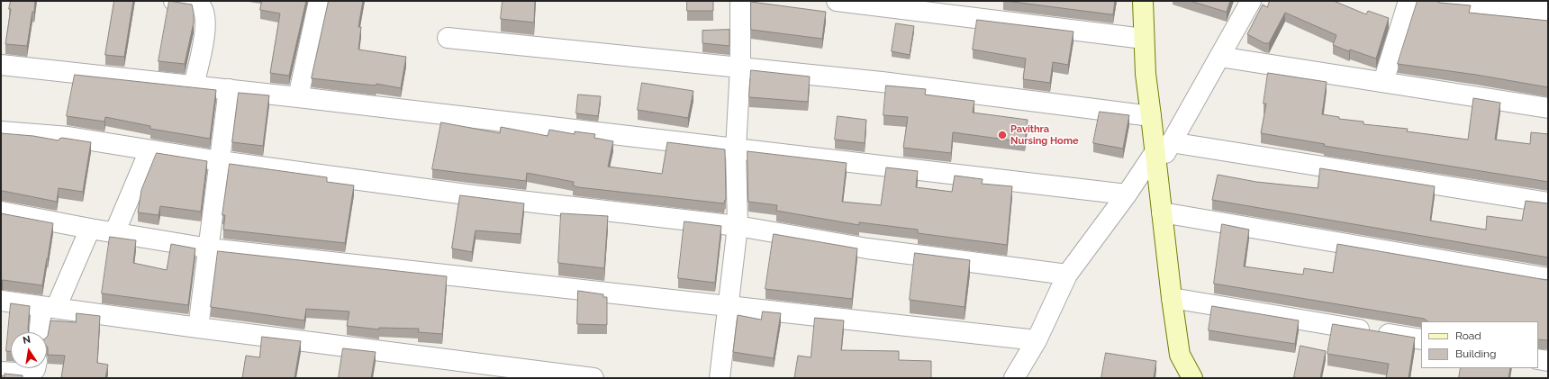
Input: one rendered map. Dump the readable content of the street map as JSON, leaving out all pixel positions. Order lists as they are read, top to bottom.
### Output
{
  "places": ["Pavithra Nursing Home"],
  "legend": ["Road", "Building"],
  "north": "top"
}
